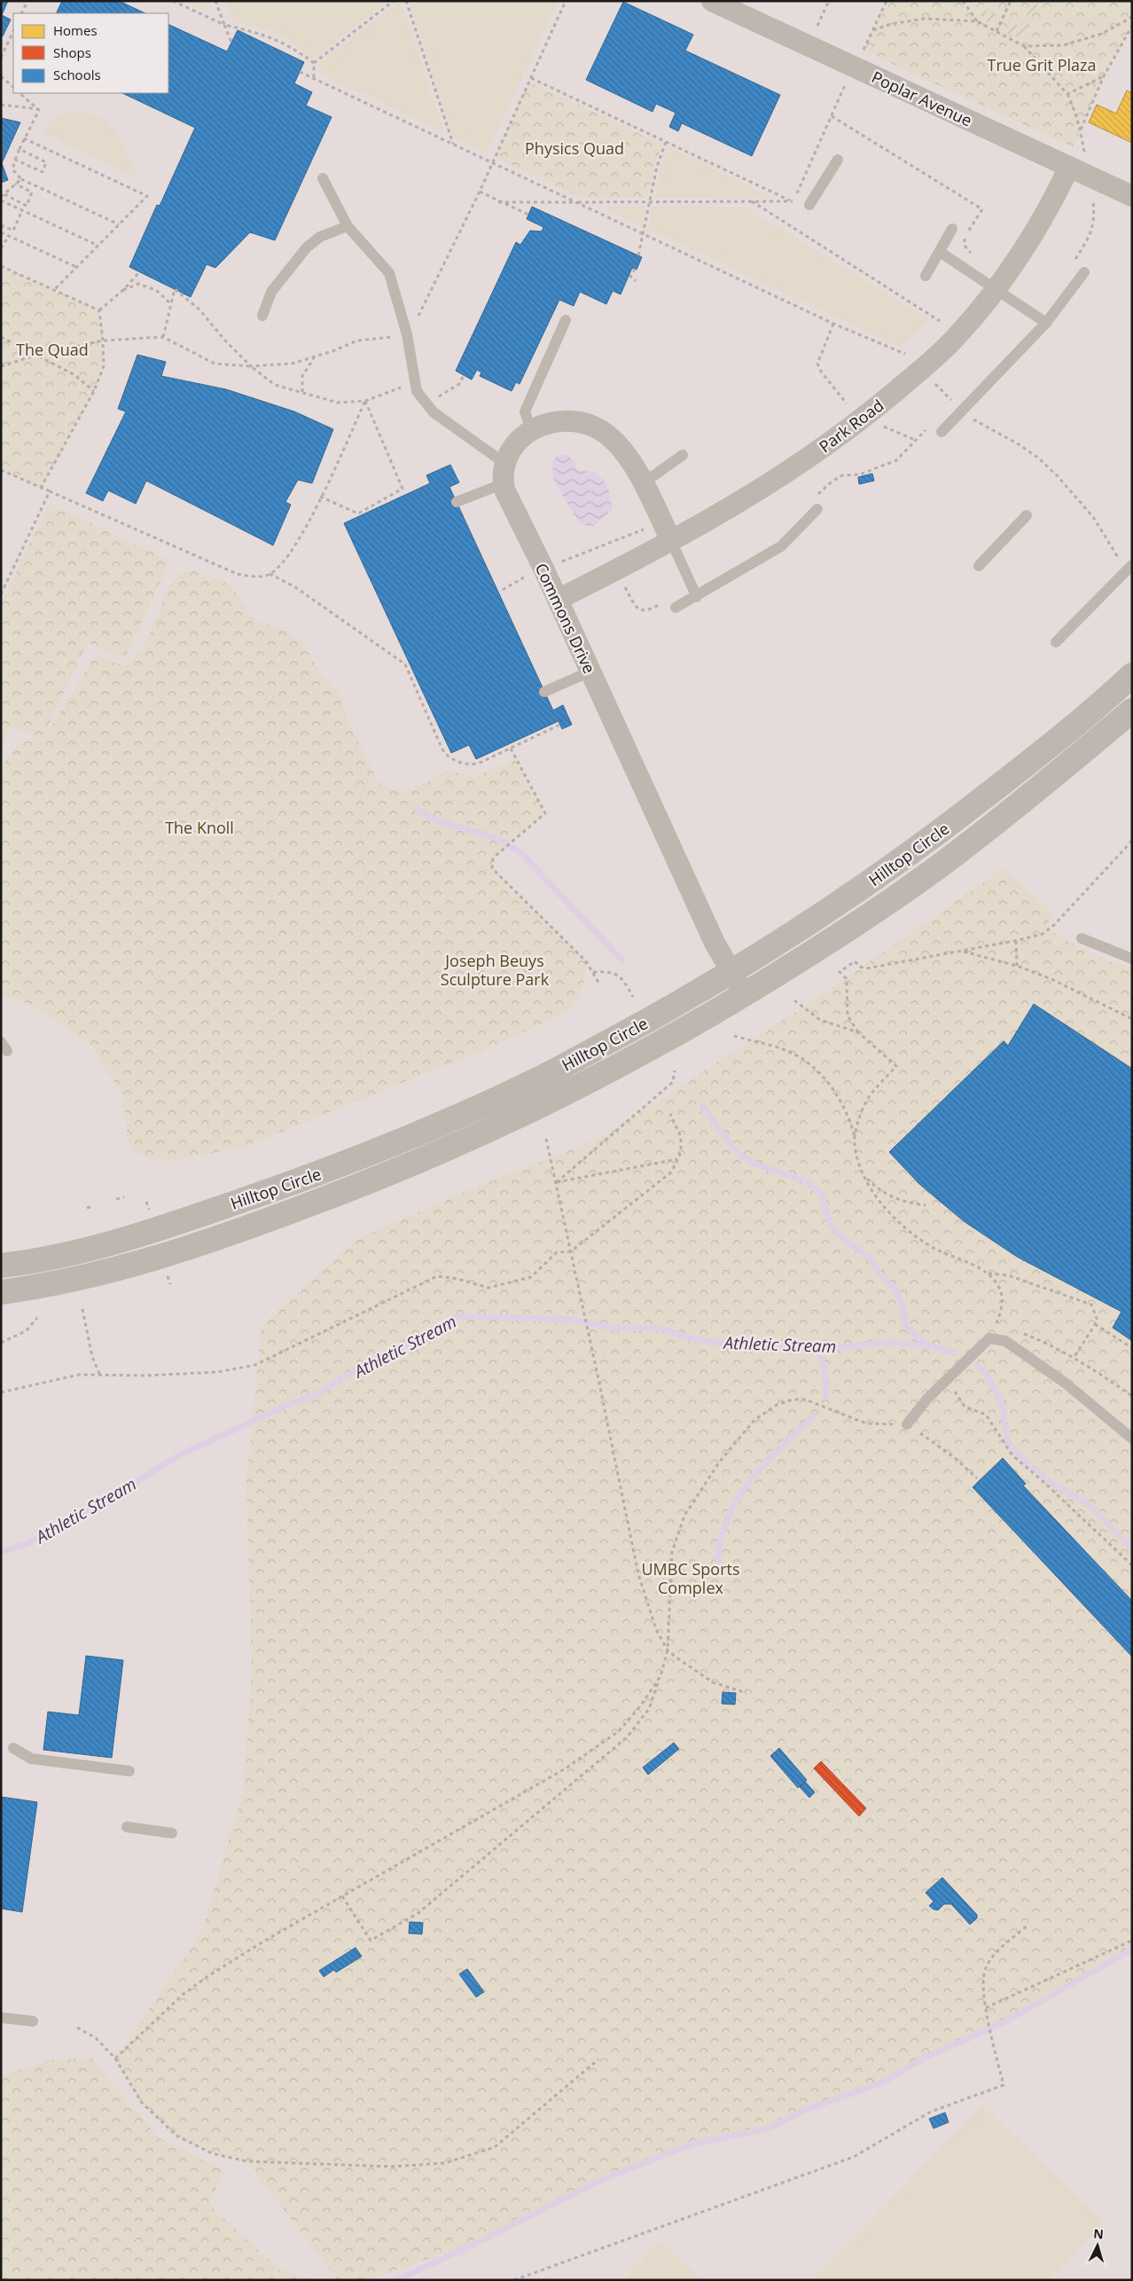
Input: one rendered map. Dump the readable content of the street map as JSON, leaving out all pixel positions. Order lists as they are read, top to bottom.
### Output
{
  "streets": {
    "street": [
      "Poplar Avenue",
      "Park Road",
      "Commons Drive",
      "Hilltop Circle"
    ]
  },
  "crossings": [
    ["Poplar Avenue", "Park Road"],
    ["Park Road", "Commons Drive"],
    ["Commons Drive", "Hilltop Circle"]
  ],
  "water": ["Athletic Stream"],
  "parks": [
    "True Grit Plaza",
    "Physics Quad",
    "The Quad",
    "The Knoll",
    "Joseph Beuys Sculpture Park",
    "UMBC Sports Complex"
  ],
  "legend": ["Homes", "Shops", "Schools"],
  "north": "top"
}
